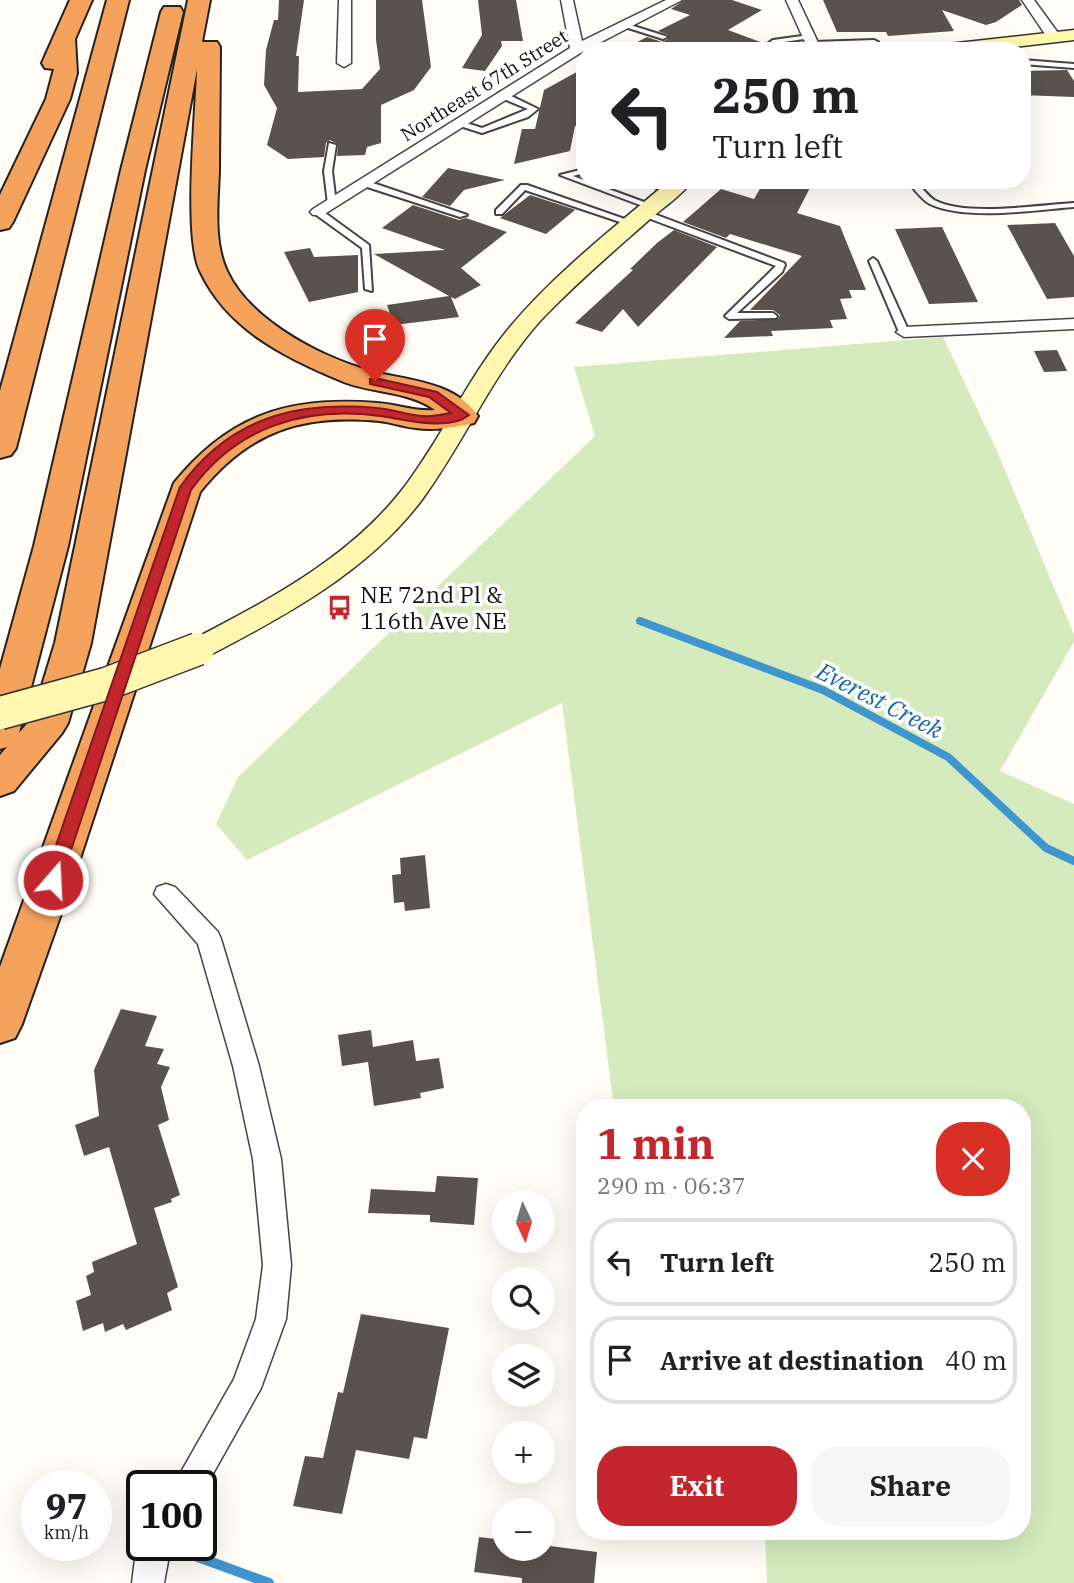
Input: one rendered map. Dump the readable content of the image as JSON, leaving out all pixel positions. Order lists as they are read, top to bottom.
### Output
{
  "streets": {
    "street": ["Northeast 67th Street"]
  },
  "water": ["Everest Creek"],
  "places": {
    "bus stop": ["NE 72nd Pl & 116th Ave NE"]
  },
  "north": "bottom",
  "page": {
    "turn": ["250 m", "Turn left"],
    "heading": ["1 min", "290 m · 06:37"],
    "map_buttons": ["+", "−"],
    "list": [
      {
        "name": "Turn left",
        "value": "250 m"
      },
      {
        "name": "Arrive at destination",
        "value": "40 m"
      }
    ],
    "buttons": ["Exit", "Share"],
    "speed": "97 km/h",
    "limit": "100"
  }
}
